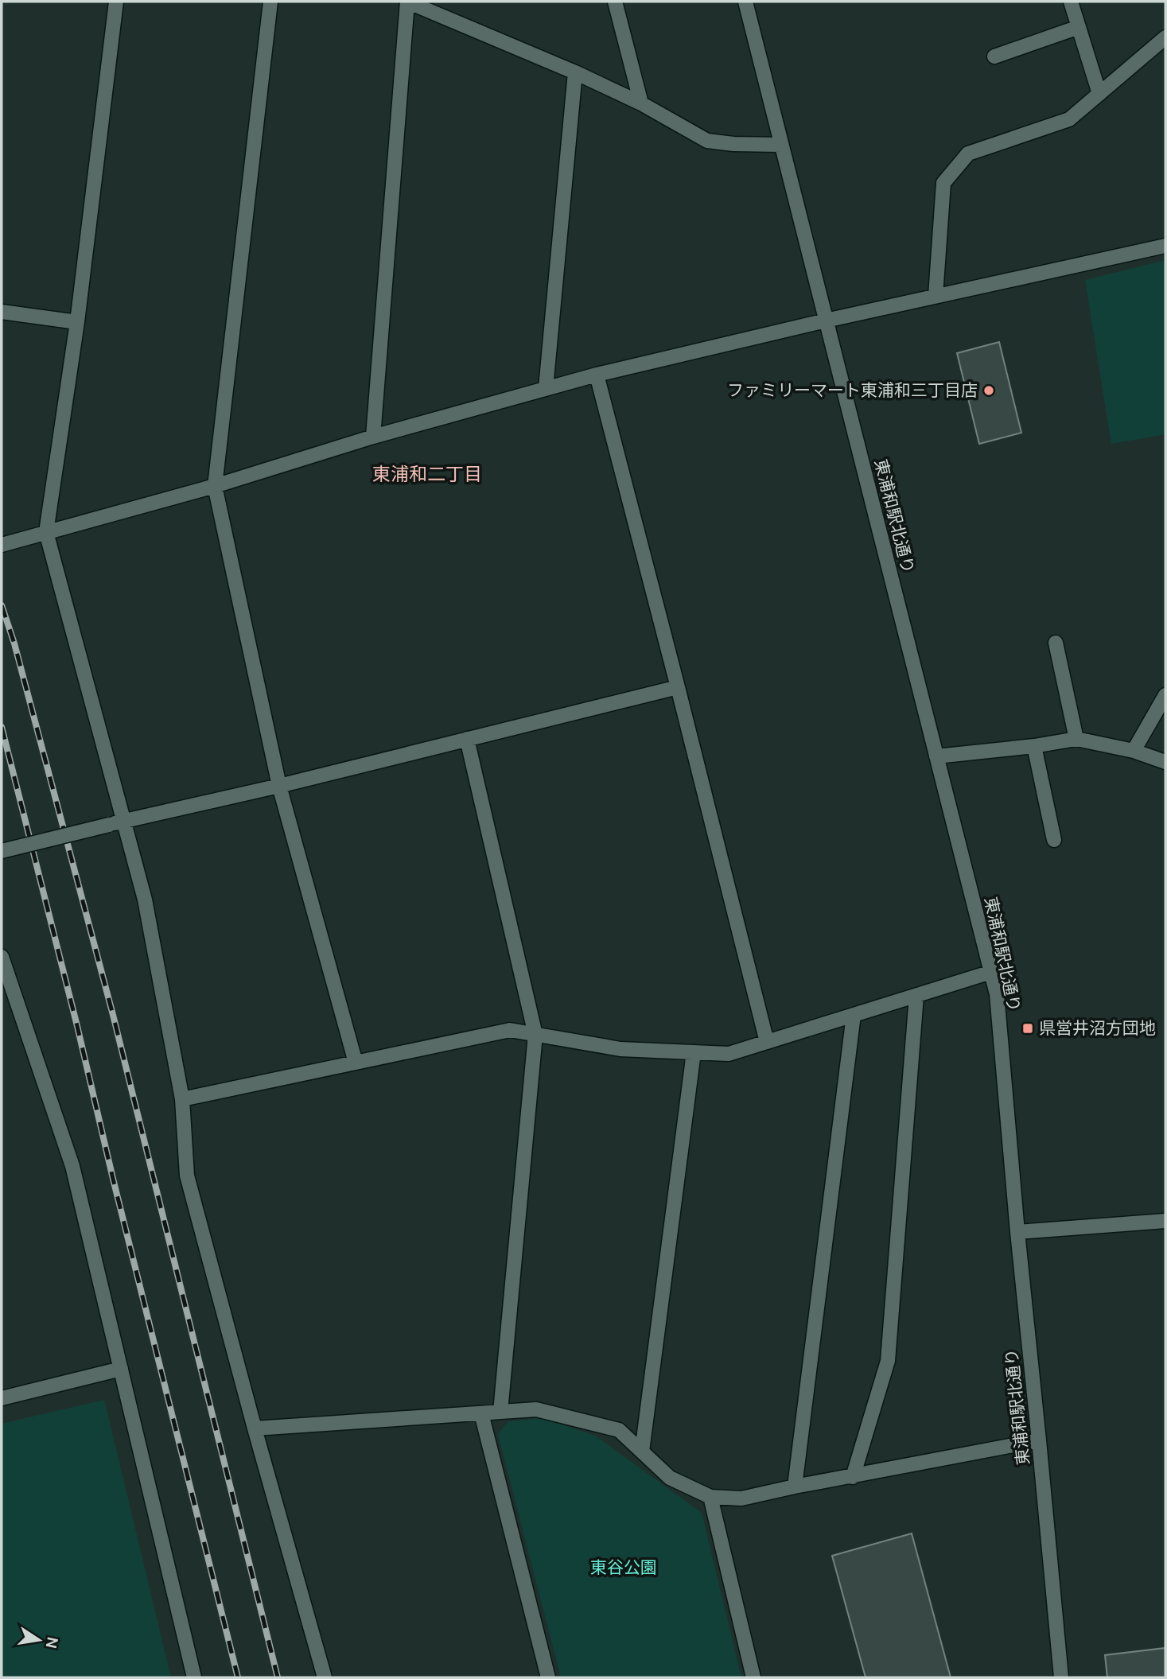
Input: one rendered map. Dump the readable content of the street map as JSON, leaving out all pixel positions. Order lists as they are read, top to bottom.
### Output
{
  "streets": {
    "street": ["東浦和駅北通り"]
  },
  "districts": ["東浦和二丁目"],
  "parks": ["東谷公園"],
  "places": {
    "other": ["ファミリーマート東浦和三丁目店"],
    "transit": ["県営井沼方団地"]
  },
  "north": "right"
}
